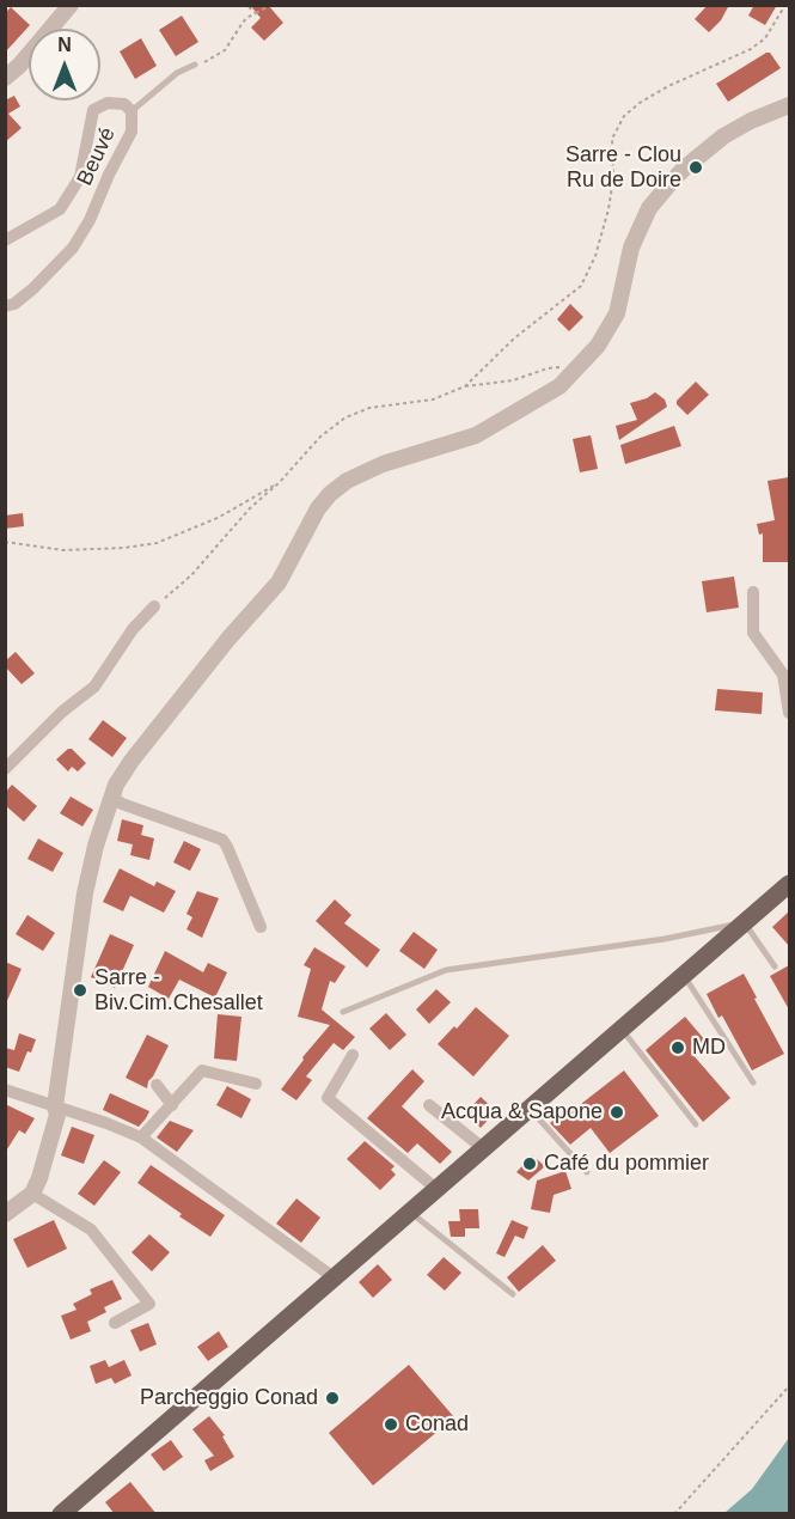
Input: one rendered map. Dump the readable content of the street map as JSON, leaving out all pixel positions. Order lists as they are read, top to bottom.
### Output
{
  "streets": {
    "street": ["Beuvé"]
  },
  "places": [
    "Sarre - Clou Ru de Doire",
    "Sarre - Biv.Cim.Chesallet",
    "MD",
    "Acqua & Sapone",
    "Café du pommier",
    "Parcheggio Conad",
    "Conad"
  ],
  "north": "top"
}
